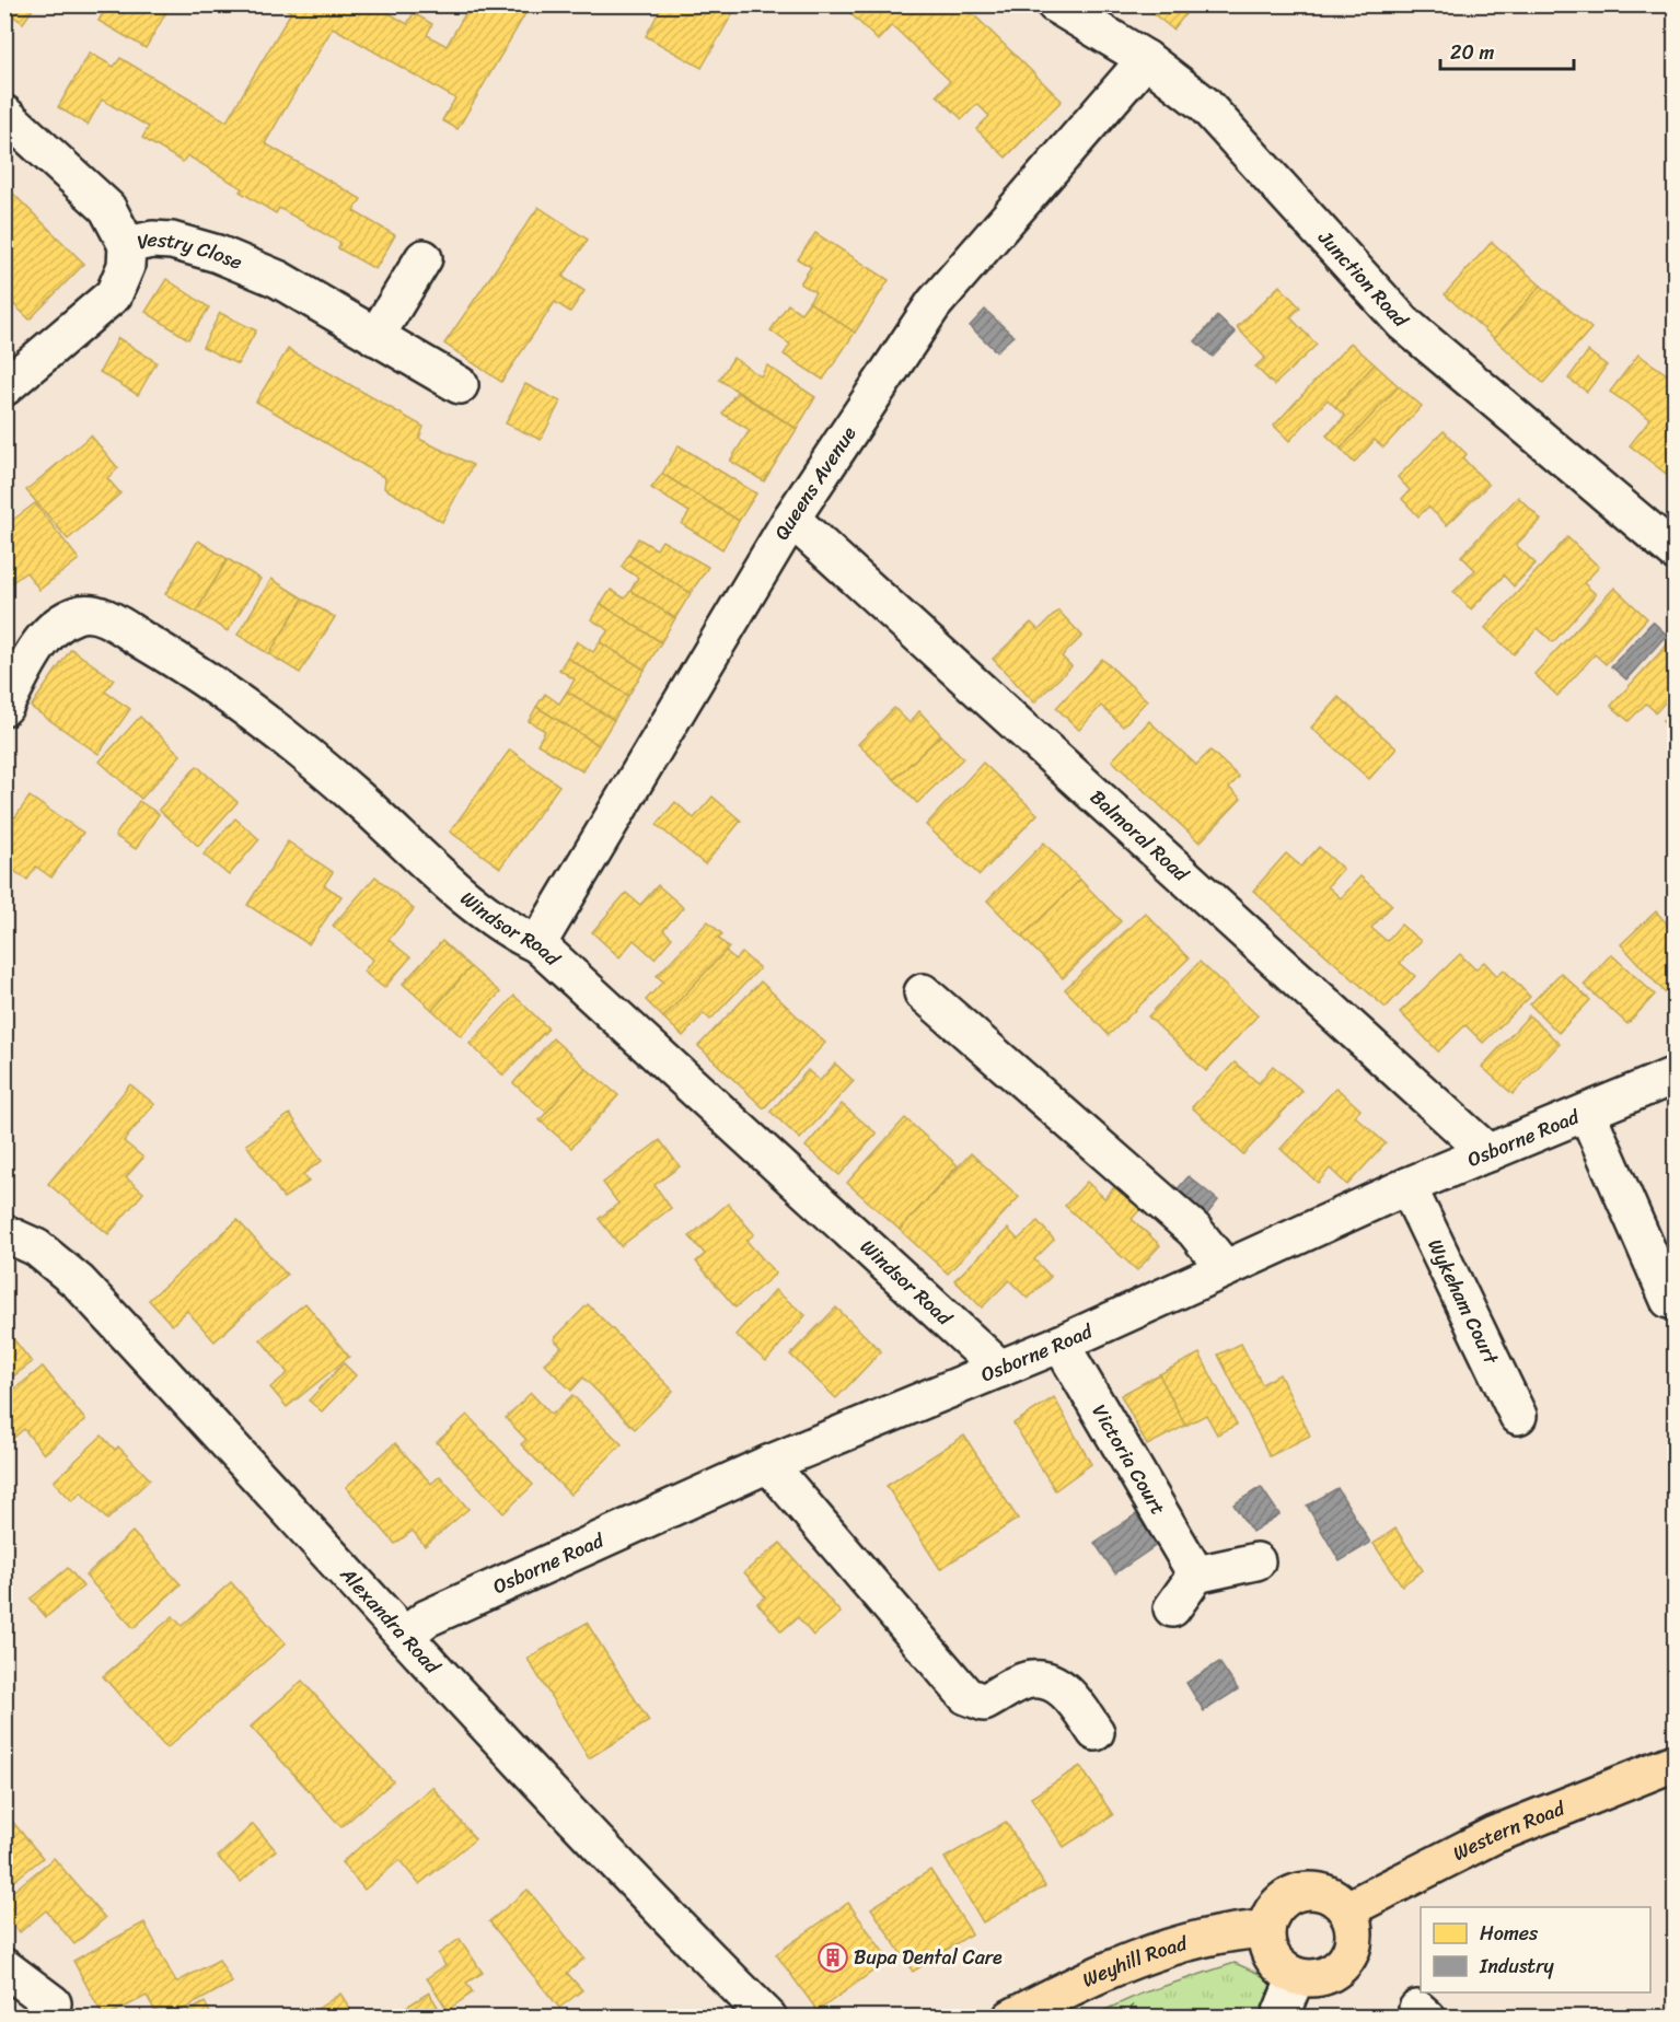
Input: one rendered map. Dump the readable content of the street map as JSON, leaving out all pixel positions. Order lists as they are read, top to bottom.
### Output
{
  "streets": {
    "main road": ["Western Road", "Weyhill Road"],
    "street": [
      "Vestry Close",
      "Junction Road",
      "Queens Avenue",
      "Balmoral Road",
      "Windsor Road",
      "Osborne Road",
      "Wykeham Court",
      "Victoria Court",
      "Alexandra Road"
    ]
  },
  "crossings": [
    ["Junction Road", "Queens Avenue"],
    ["Queens Avenue", "Balmoral Road"],
    ["Queens Avenue", "Windsor Road"],
    ["Balmoral Road", "Osborne Road"],
    ["Windsor Road", "Osborne Road"],
    ["Osborne Road", "Wykeham Court"],
    ["Osborne Road", "Victoria Court"],
    ["Osborne Road", "Alexandra Road"],
    ["Western Road", "Weyhill Road"]
  ],
  "places": {
    "building": ["Bupa Dental Care"]
  },
  "legend": ["Homes", "Industry"],
  "scale_bar": "20 m"
}
